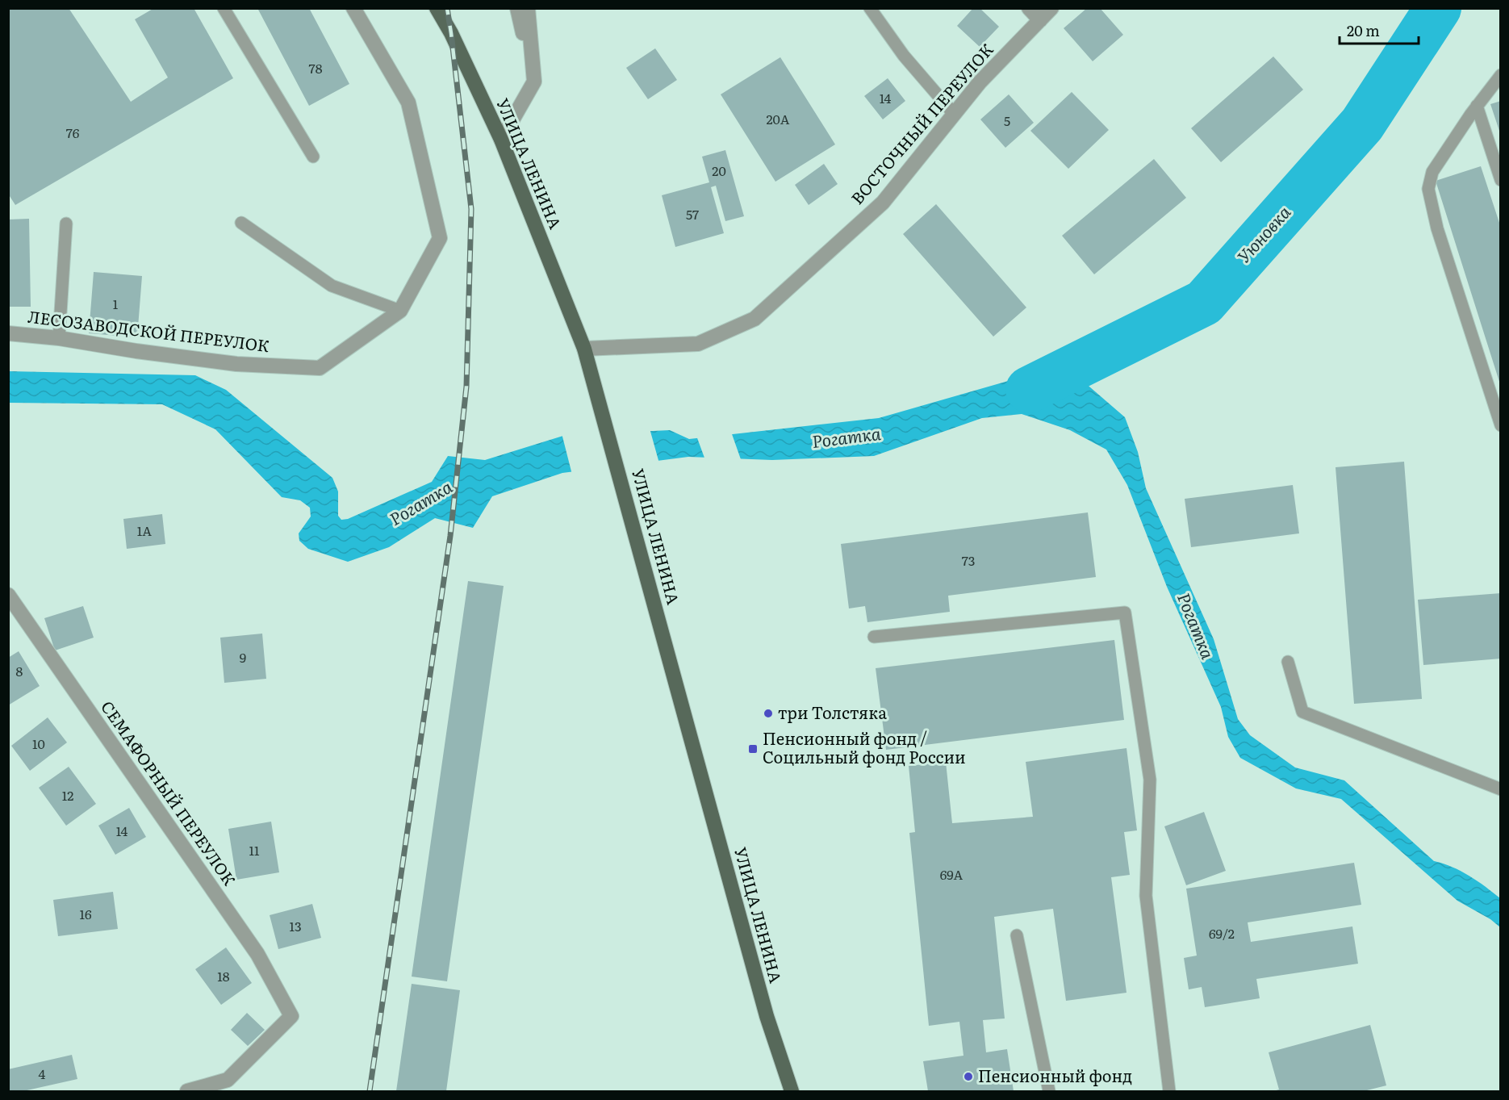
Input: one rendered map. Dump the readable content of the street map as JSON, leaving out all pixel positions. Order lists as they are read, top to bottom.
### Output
{
  "streets": {
    "main road": ["УЛИЦА ЛЕНИНА"],
    "street": ["ВОСТОЧНЫЙ ПЕРЕУЛОК", "ЛЕСОЗАВОДСКОЙ ПЕРЕУЛОК", "СЕМАФОРНЫЙ ПЕРЕУЛОК"]
  },
  "crossings": [
    ["ВОСТОЧНЫЙ ПЕРЕУЛОК", "УЛИЦА ЛЕНИНА"]
  ],
  "water": ["Уюновка", "Рогатка"],
  "places": {
    "other": ["три Толстяка", "Пенсионный фонд"],
    "transit": ["Пенсионный фонд / Социльный фонд России"]
  },
  "house_numbers": [
    "78",
    "14",
    "20А",
    "5",
    "76",
    "20",
    "57",
    "1",
    "1А",
    "73",
    "9",
    "8",
    "10",
    "12",
    "14",
    "11",
    "69А",
    "16",
    "13",
    "69/2",
    "18",
    "4"
  ],
  "scale_bar": "20 m"
}
